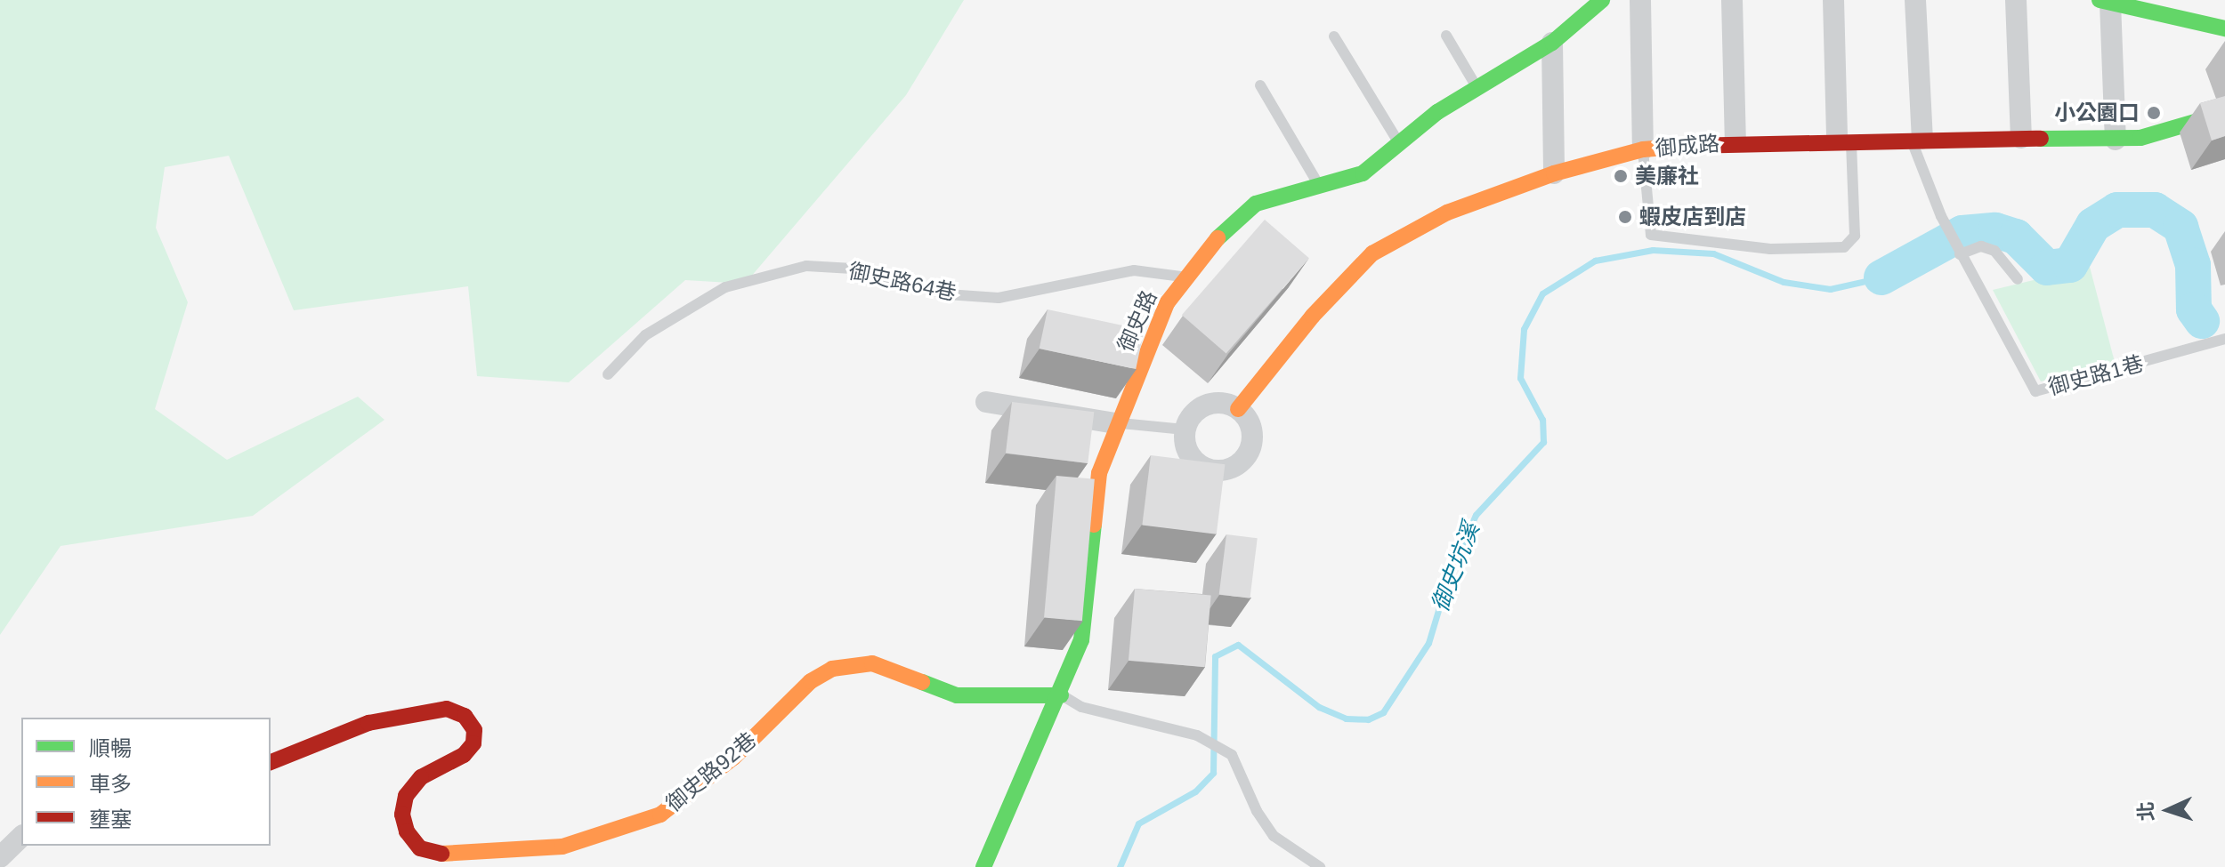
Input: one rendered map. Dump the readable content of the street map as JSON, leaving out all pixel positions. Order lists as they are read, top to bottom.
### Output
{
  "streets": {
    "street": ["御成路", "御史路", "御史路92巷"],
    "lane": ["御史路64巷", "御史路1巷"]
  },
  "crossings": [
    ["御史路64巷", "御史路"],
    ["御史路", "御史路92巷"]
  ],
  "water": ["御史坑溪"],
  "places": ["小公園口", "美廉社", "蝦皮店到店"],
  "legend": ["順暢", "車多", "壅塞"],
  "north": "left"
}
